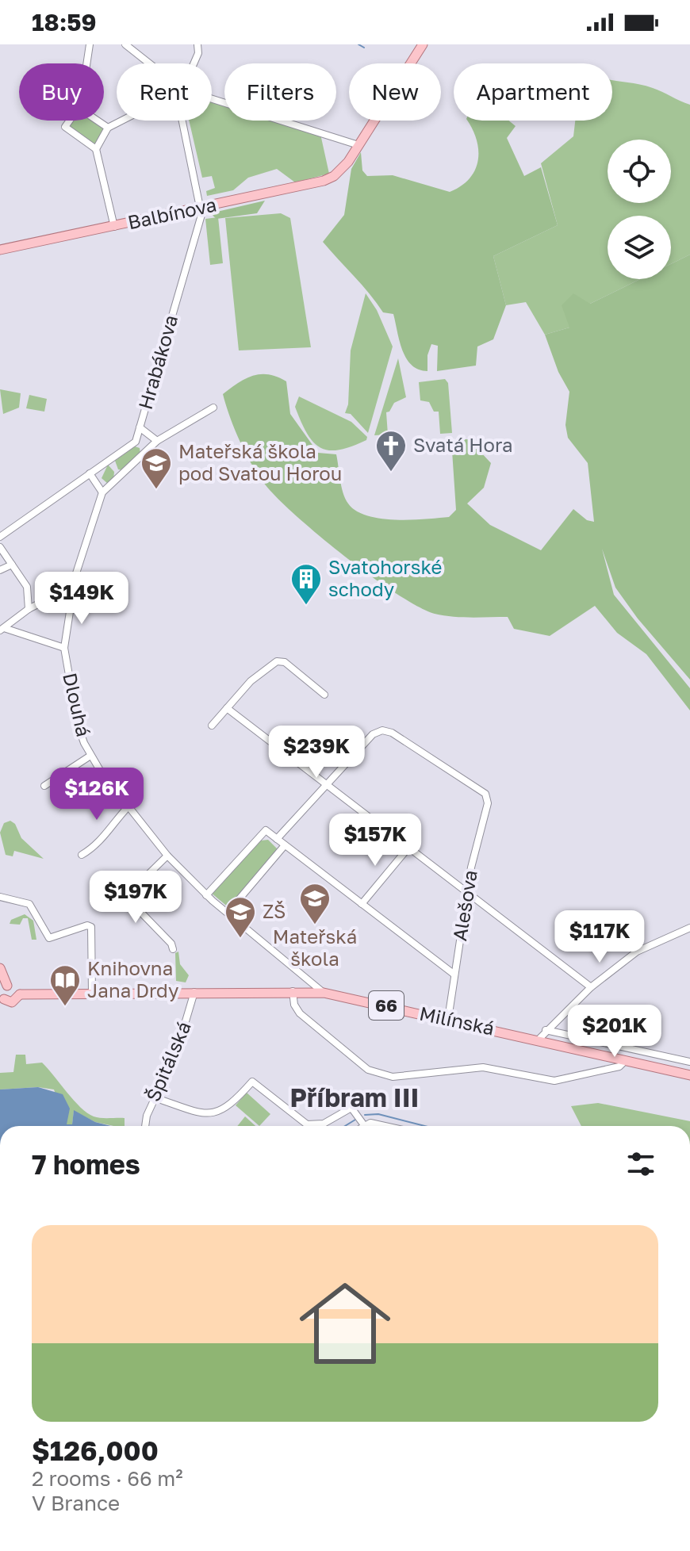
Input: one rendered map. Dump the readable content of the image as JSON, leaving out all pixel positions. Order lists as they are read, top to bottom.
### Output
{
  "streets": {
    "main road": ["Balbínova", "66", "Milínská"],
    "street": [
      "Hrabákova",
      "Dlouhá",
      "Alešova",
      "Špitálská"
    ]
  },
  "crossings": [
    ["Balbínova", "Hrabákova"],
    ["Dlouhá", "Milínská"],
    ["Alešova", "Milínská"],
    ["66", "Milínská"],
    ["Milínská", "Špitálská"]
  ],
  "districts": ["Příbram III"],
  "places": {
    "church": ["Svatá Hora"],
    "school or university": ["Mateřská škola pod Svatou Horou", "Mateřská škola", "ZŠ"],
    "building": ["Svatohorské schody"],
    "library": ["Knihovna Jana Drdy"]
  },
  "page": {
    "status": "18:59",
    "chip": [
      "Buy",
      "Rent",
      "Filters",
      "New",
      "Apartment"
    ],
    "price": [
      "$149K",
      "$239K",
      "$126K",
      "$157K",
      "$197K",
      "$117K",
      "$201K"
    ],
    "heading": "7 homes",
    "list": [
      {
        "name": "$126,000",
        "note": "2 rooms · 66 m² · V Brance"
      }
    ]
  }
}
